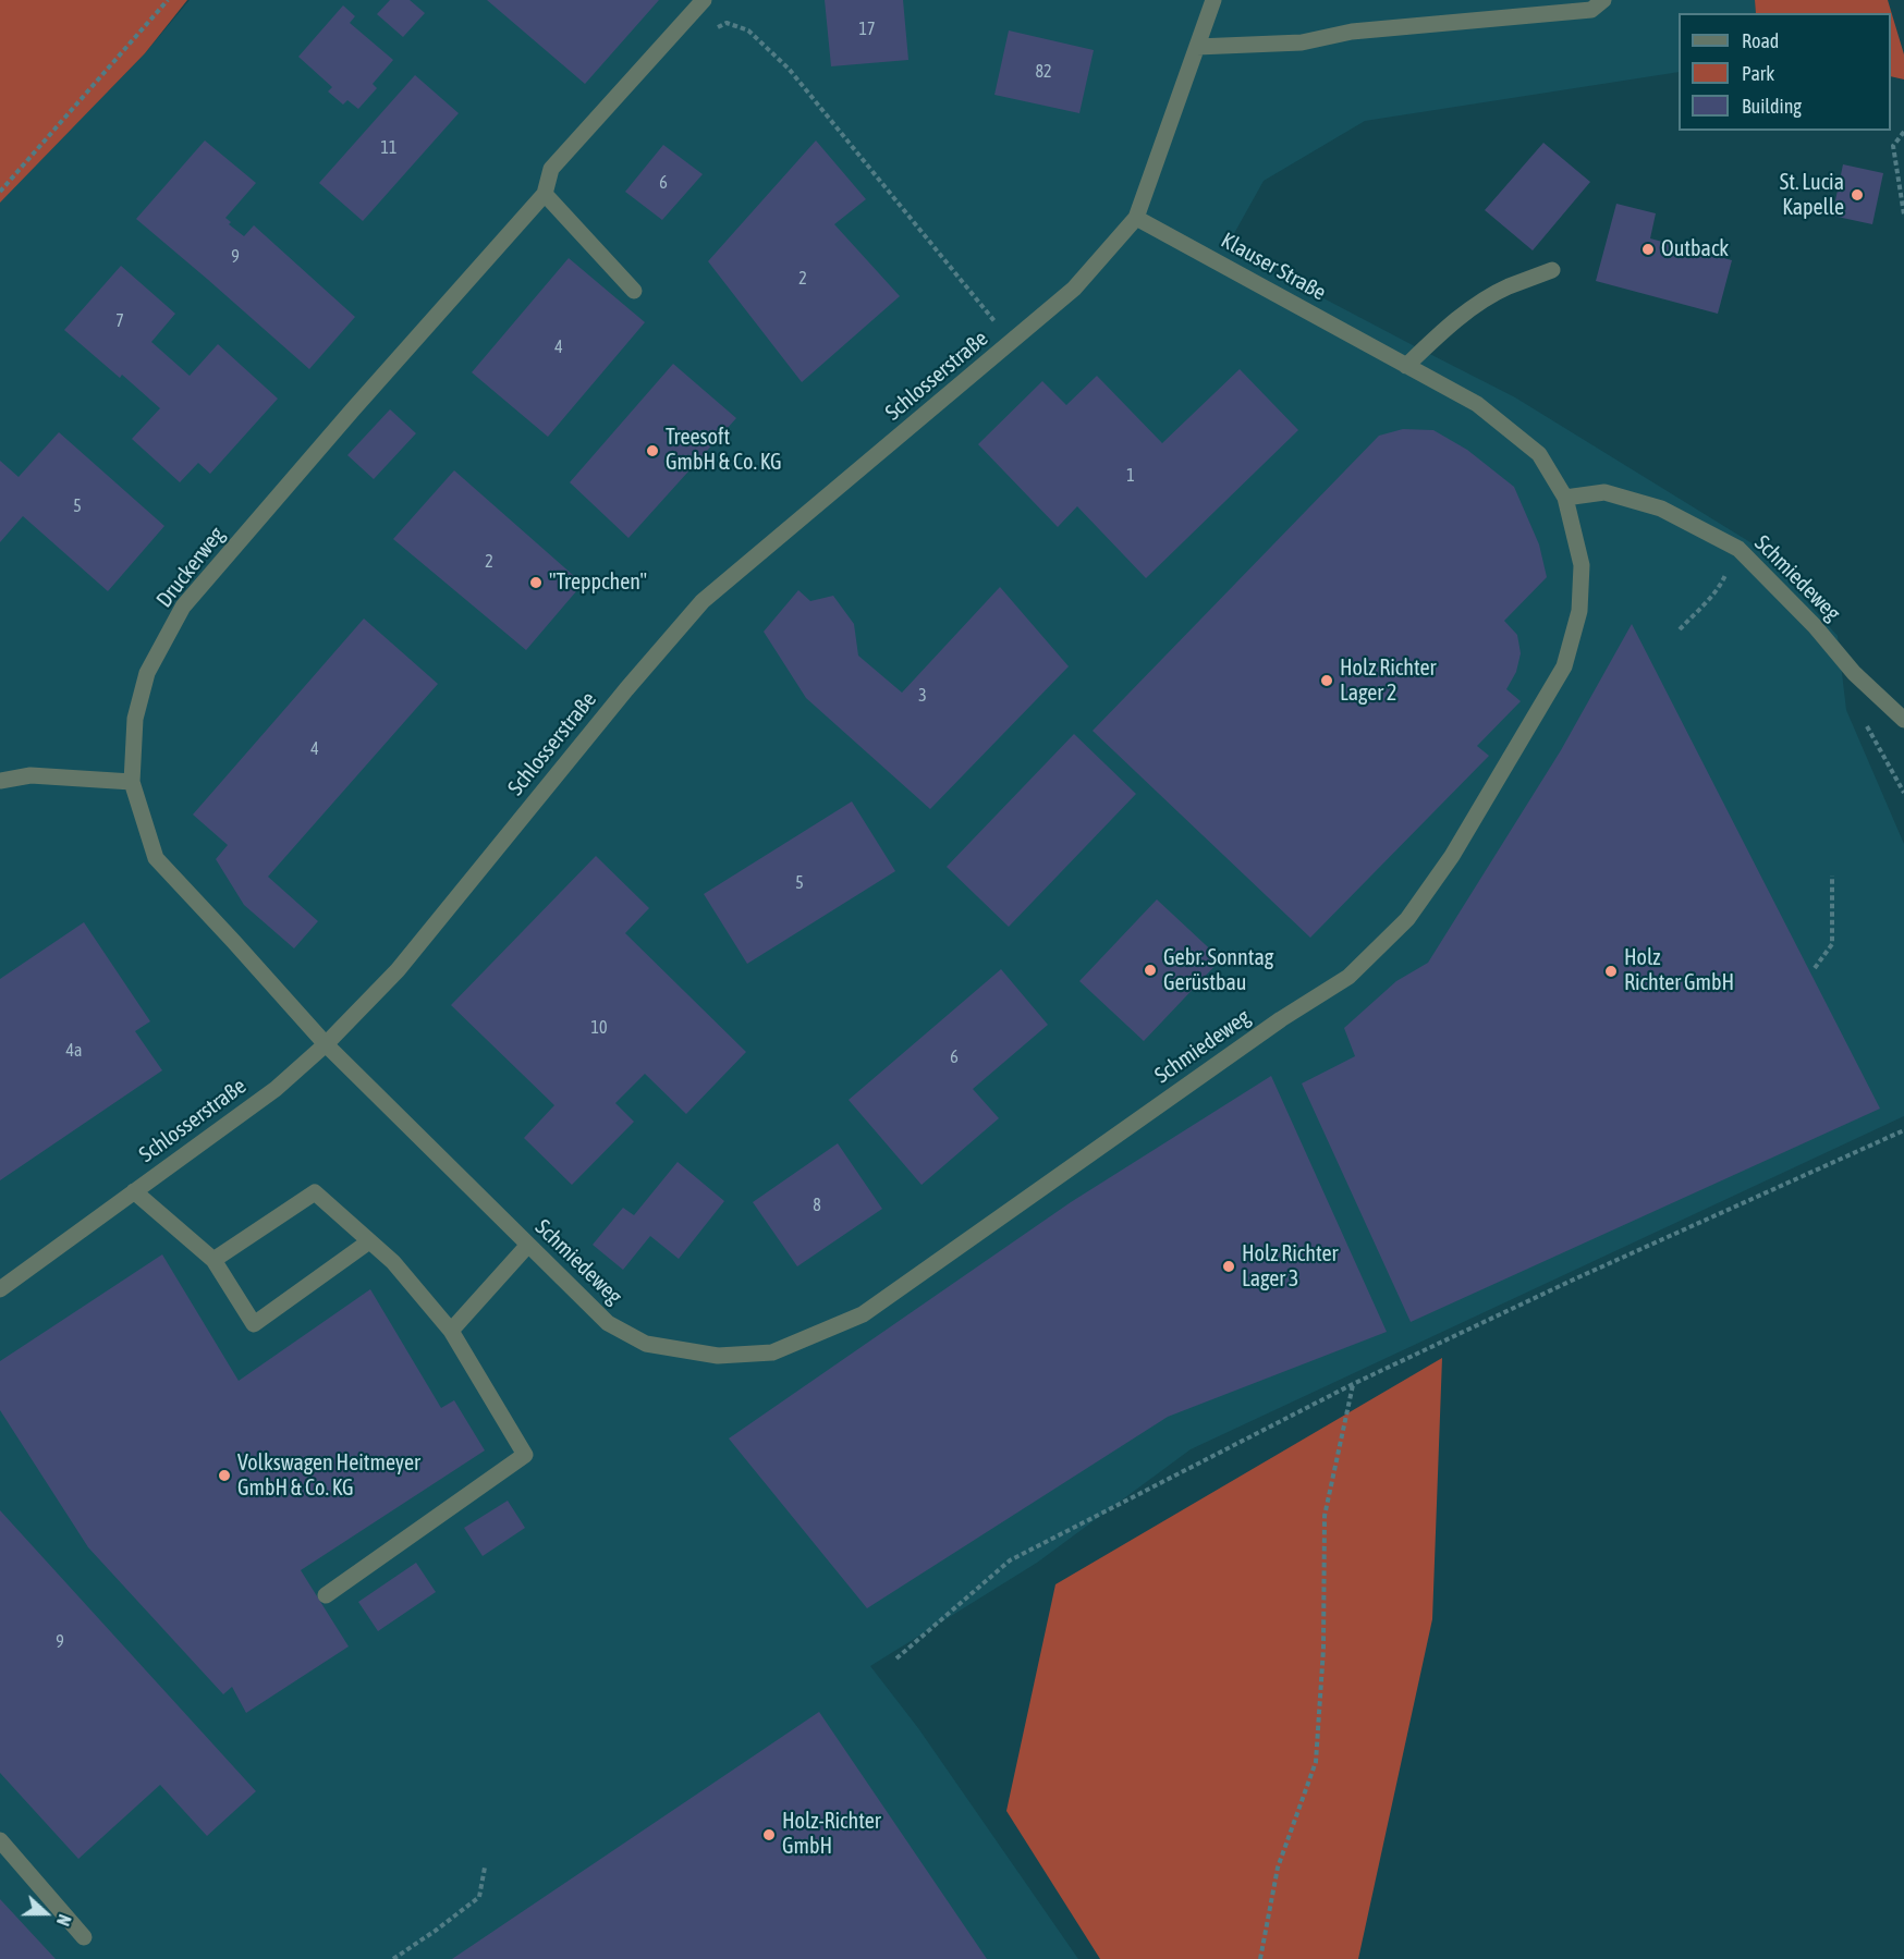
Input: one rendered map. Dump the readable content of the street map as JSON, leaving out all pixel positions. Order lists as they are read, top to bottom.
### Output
{
  "streets": {
    "street": [
      "Klauser Straße",
      "Schlosserstraße",
      "Druckerweg",
      "Schmiedeweg"
    ]
  },
  "crossings": [
    ["Klauser Straße", "Schlosserstraße"],
    ["Klauser Straße", "Schmiedeweg"],
    ["Schlosserstraße", "Druckerweg"],
    ["Schlosserstraße", "Schmiedeweg"],
    ["Druckerweg", "Schmiedeweg"]
  ],
  "places": [
    "St. Lucia Kapelle",
    "Outback",
    "Treesoft GmbH & Co. KG",
    "\"Treppchen\"",
    "Holz Richter Lager 2",
    "Gebr. Sonntag Gerüstbau",
    "Holz Richter GmbH",
    "Holz Richter Lager 3",
    "Volkswagen Heitmeyer GmbH & Co. KG",
    "Holz-Richter GmbH"
  ],
  "house_numbers": [
    "17",
    "82",
    "11",
    "6",
    "9",
    "2",
    "7",
    "4",
    "1",
    "5",
    "2",
    "3",
    "4",
    "5",
    "10",
    "4a",
    "6",
    "8",
    "9"
  ],
  "legend": ["Road", "Park", "Building"],
  "north": "right"
}
